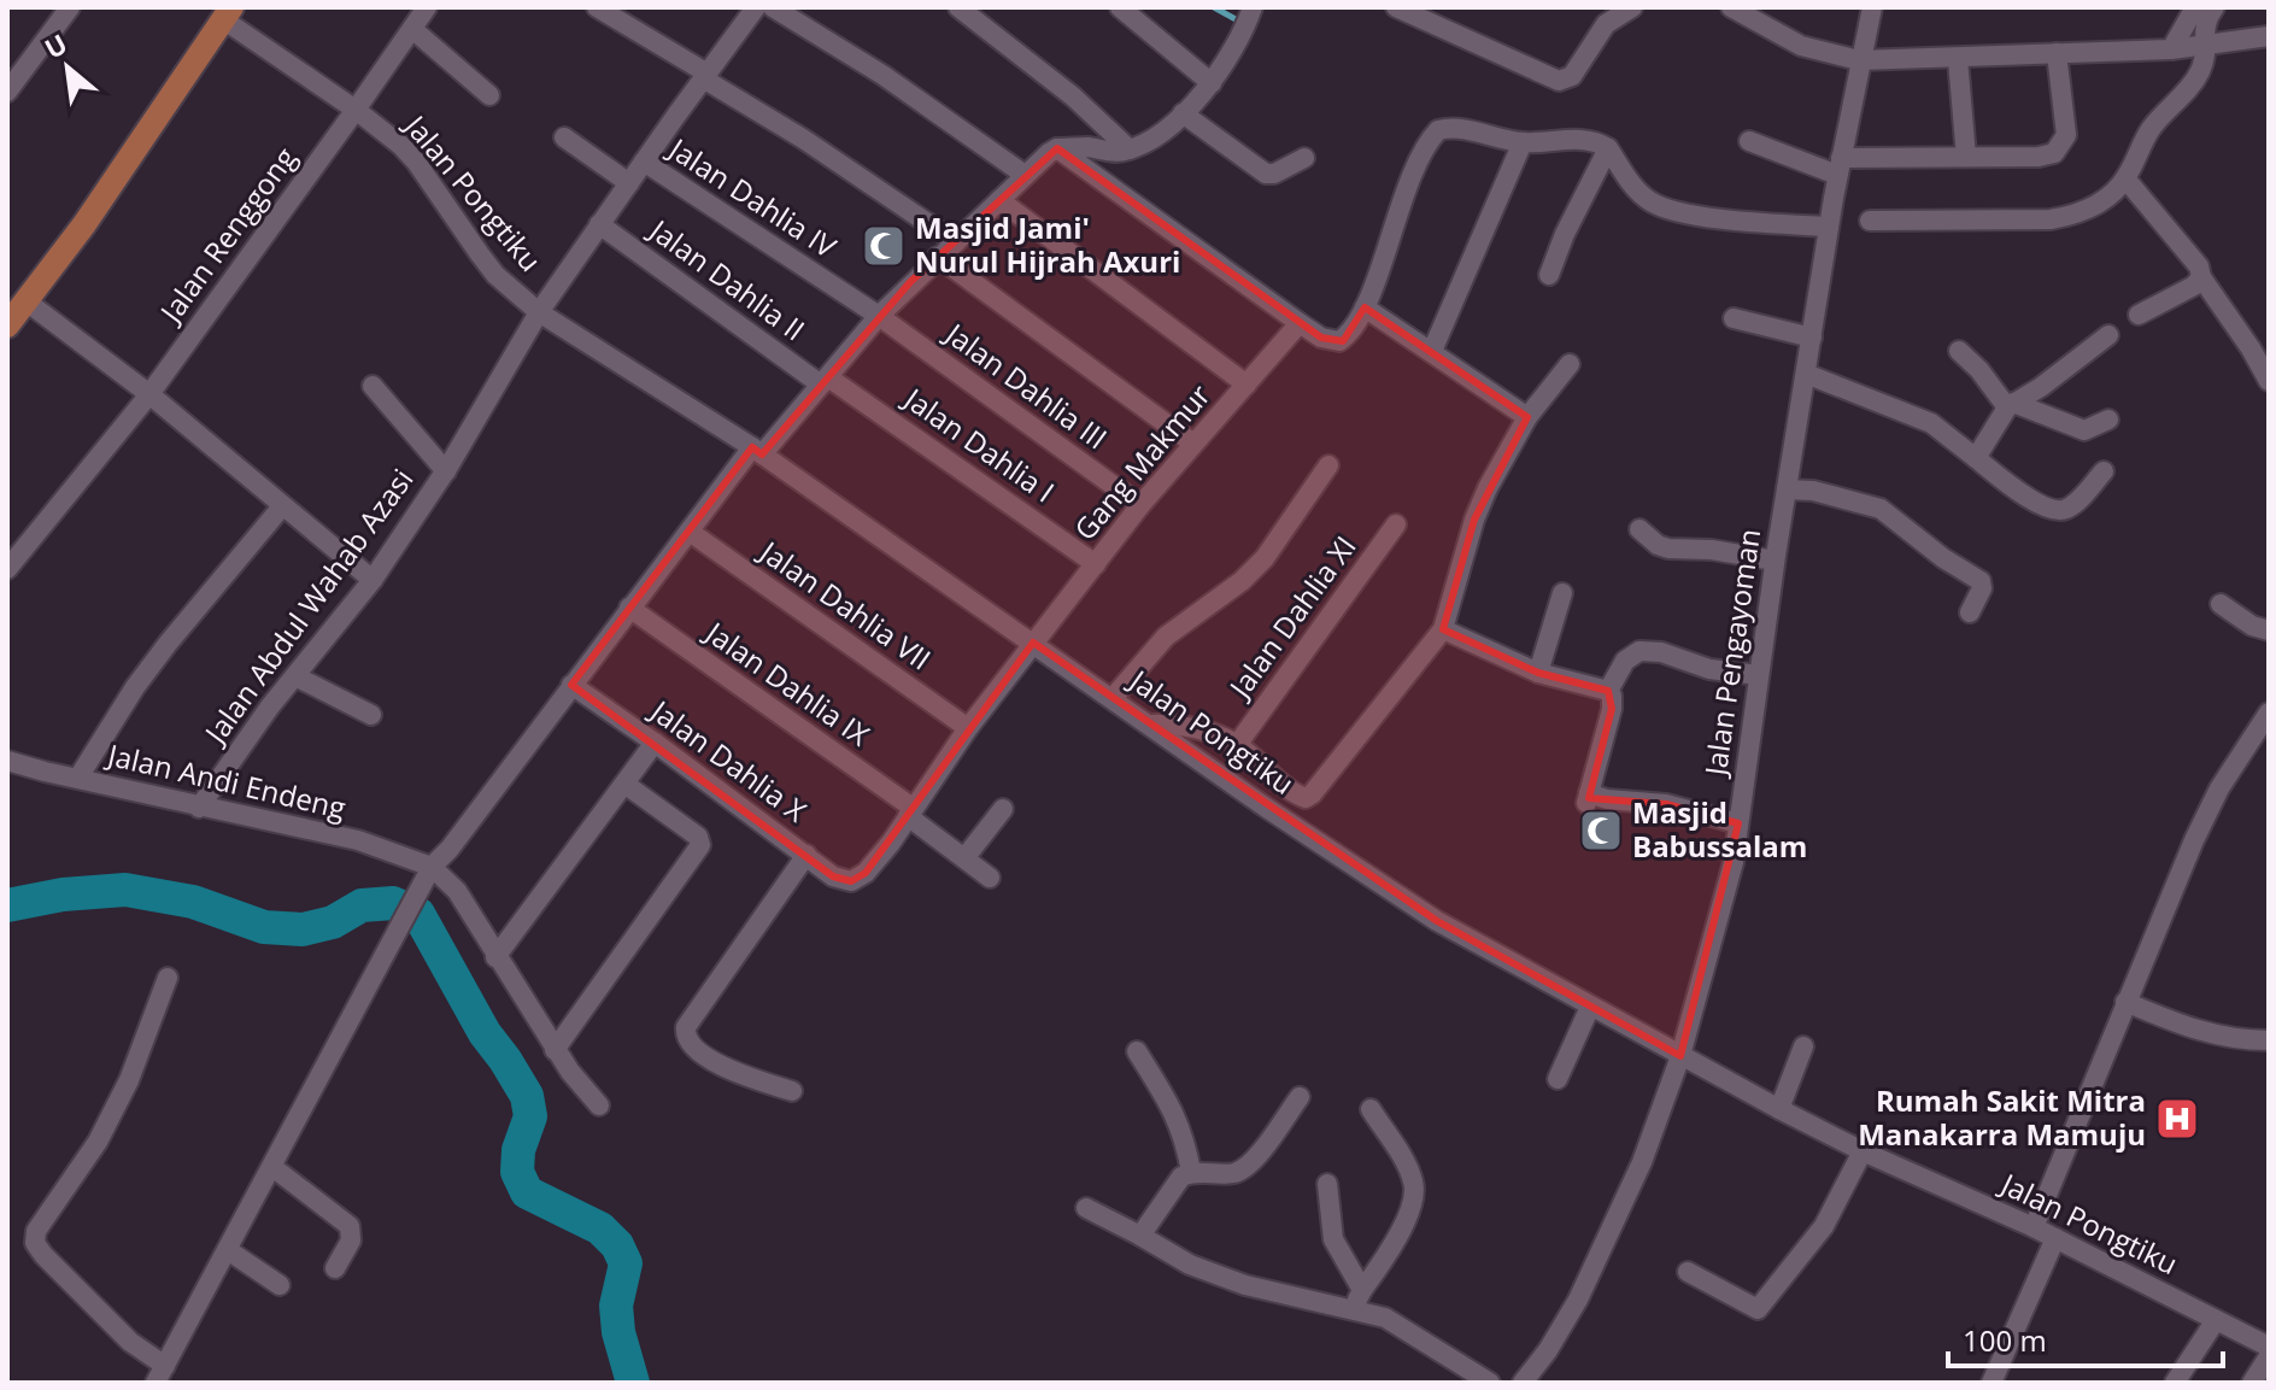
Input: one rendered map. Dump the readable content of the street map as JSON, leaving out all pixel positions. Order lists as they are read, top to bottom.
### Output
{
  "streets": {
    "street": [
      "Jalan Pongtiku",
      "Jalan Dahlia IV",
      "Jalan Renggong",
      "Jalan Dahlia II",
      "Jalan Dahlia III",
      "Jalan Dahlia I",
      "Gang Makmur",
      "Jalan Abdul Wahab Azasi",
      "Jalan Dahlia VII",
      "Jalan Dahlia XI",
      "Jalan Pengayoman",
      "Jalan Dahlia IX",
      "Jalan Dahlia X",
      "Jalan Andi Endeng"
    ]
  },
  "crossings": [
    ["Jalan Pongtiku", "Jalan Renggong"],
    ["Jalan Pongtiku", "Gang Makmur"],
    ["Jalan Pongtiku", "Jalan Abdul Wahab Azasi"],
    ["Jalan Pongtiku", "Jalan Pengayoman"],
    ["Jalan Dahlia IV", "Jalan Dahlia III"],
    ["Jalan Dahlia IV", "Jalan Abdul Wahab Azasi"],
    ["Jalan Dahlia II", "Jalan Dahlia I"],
    ["Jalan Dahlia II", "Jalan Abdul Wahab Azasi"],
    ["Jalan Dahlia III", "Gang Makmur"],
    ["Jalan Dahlia I", "Gang Makmur"],
    ["Gang Makmur", "Jalan Dahlia VII"],
    ["Gang Makmur", "Jalan Dahlia IX"],
    ["Gang Makmur", "Jalan Dahlia X"],
    ["Jalan Abdul Wahab Azasi", "Jalan Andi Endeng"]
  ],
  "places": {
    "mosque": ["Masjid Jami' Nurul Hijrah Axuri", "Masjid Babussalam"],
    "hospital": ["Rumah Sakit Mitra Manakarra Mamuju"]
  },
  "scale_bar": "100 m",
  "north": "top left"
}
